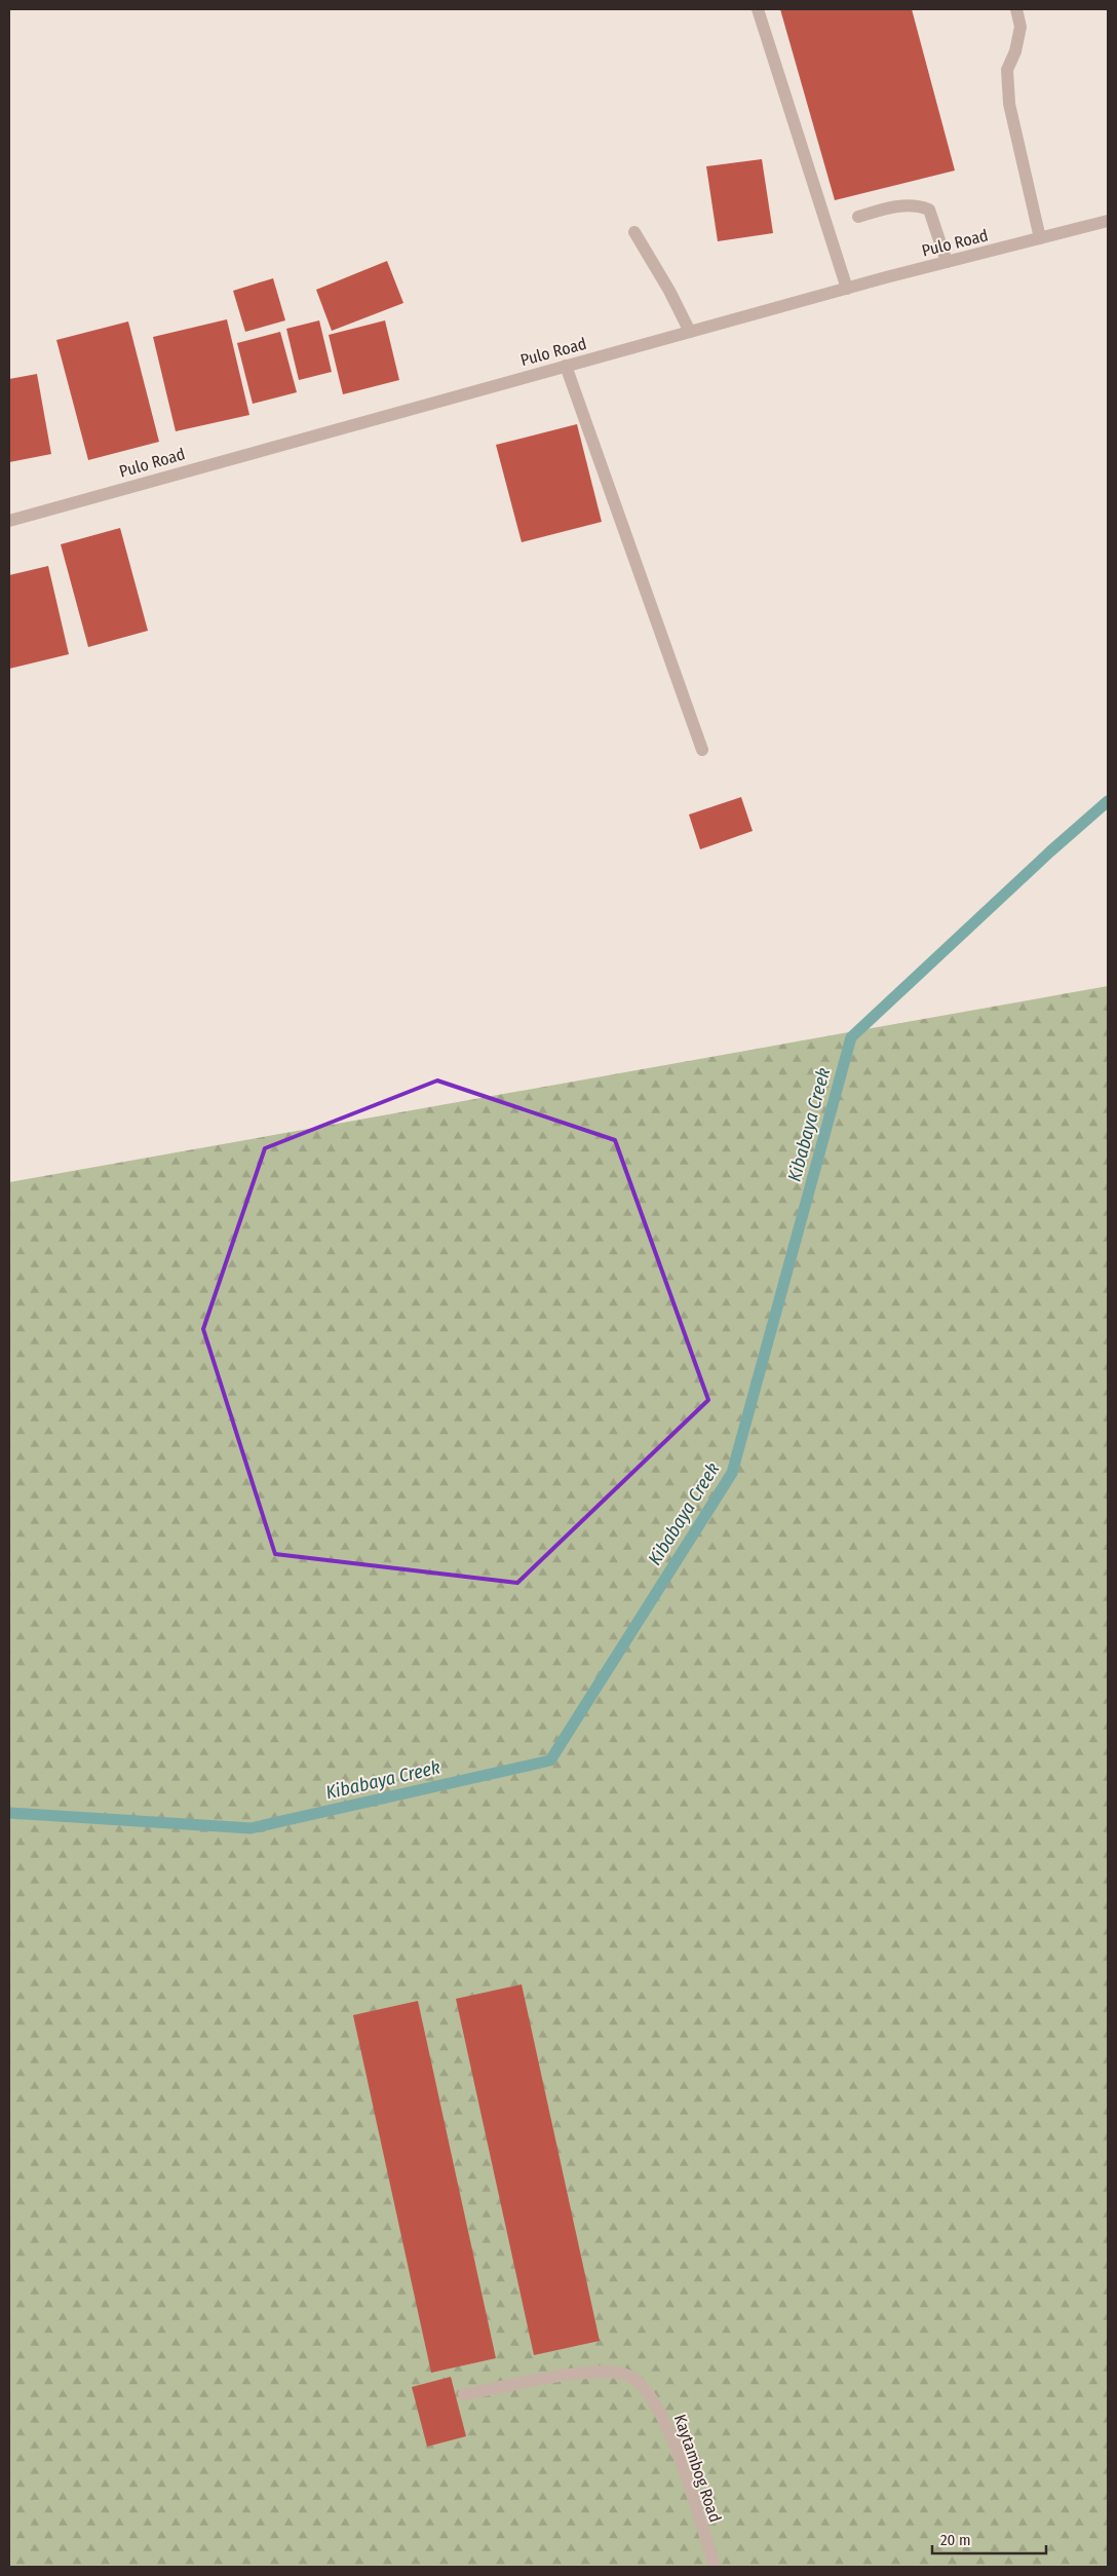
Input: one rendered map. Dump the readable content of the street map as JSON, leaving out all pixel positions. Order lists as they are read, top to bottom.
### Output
{
  "streets": {
    "street": ["Pulo Road", "Kaytambog Road"]
  },
  "water": ["Kibabaya Creek"],
  "scale_bar": "20 m"
}
